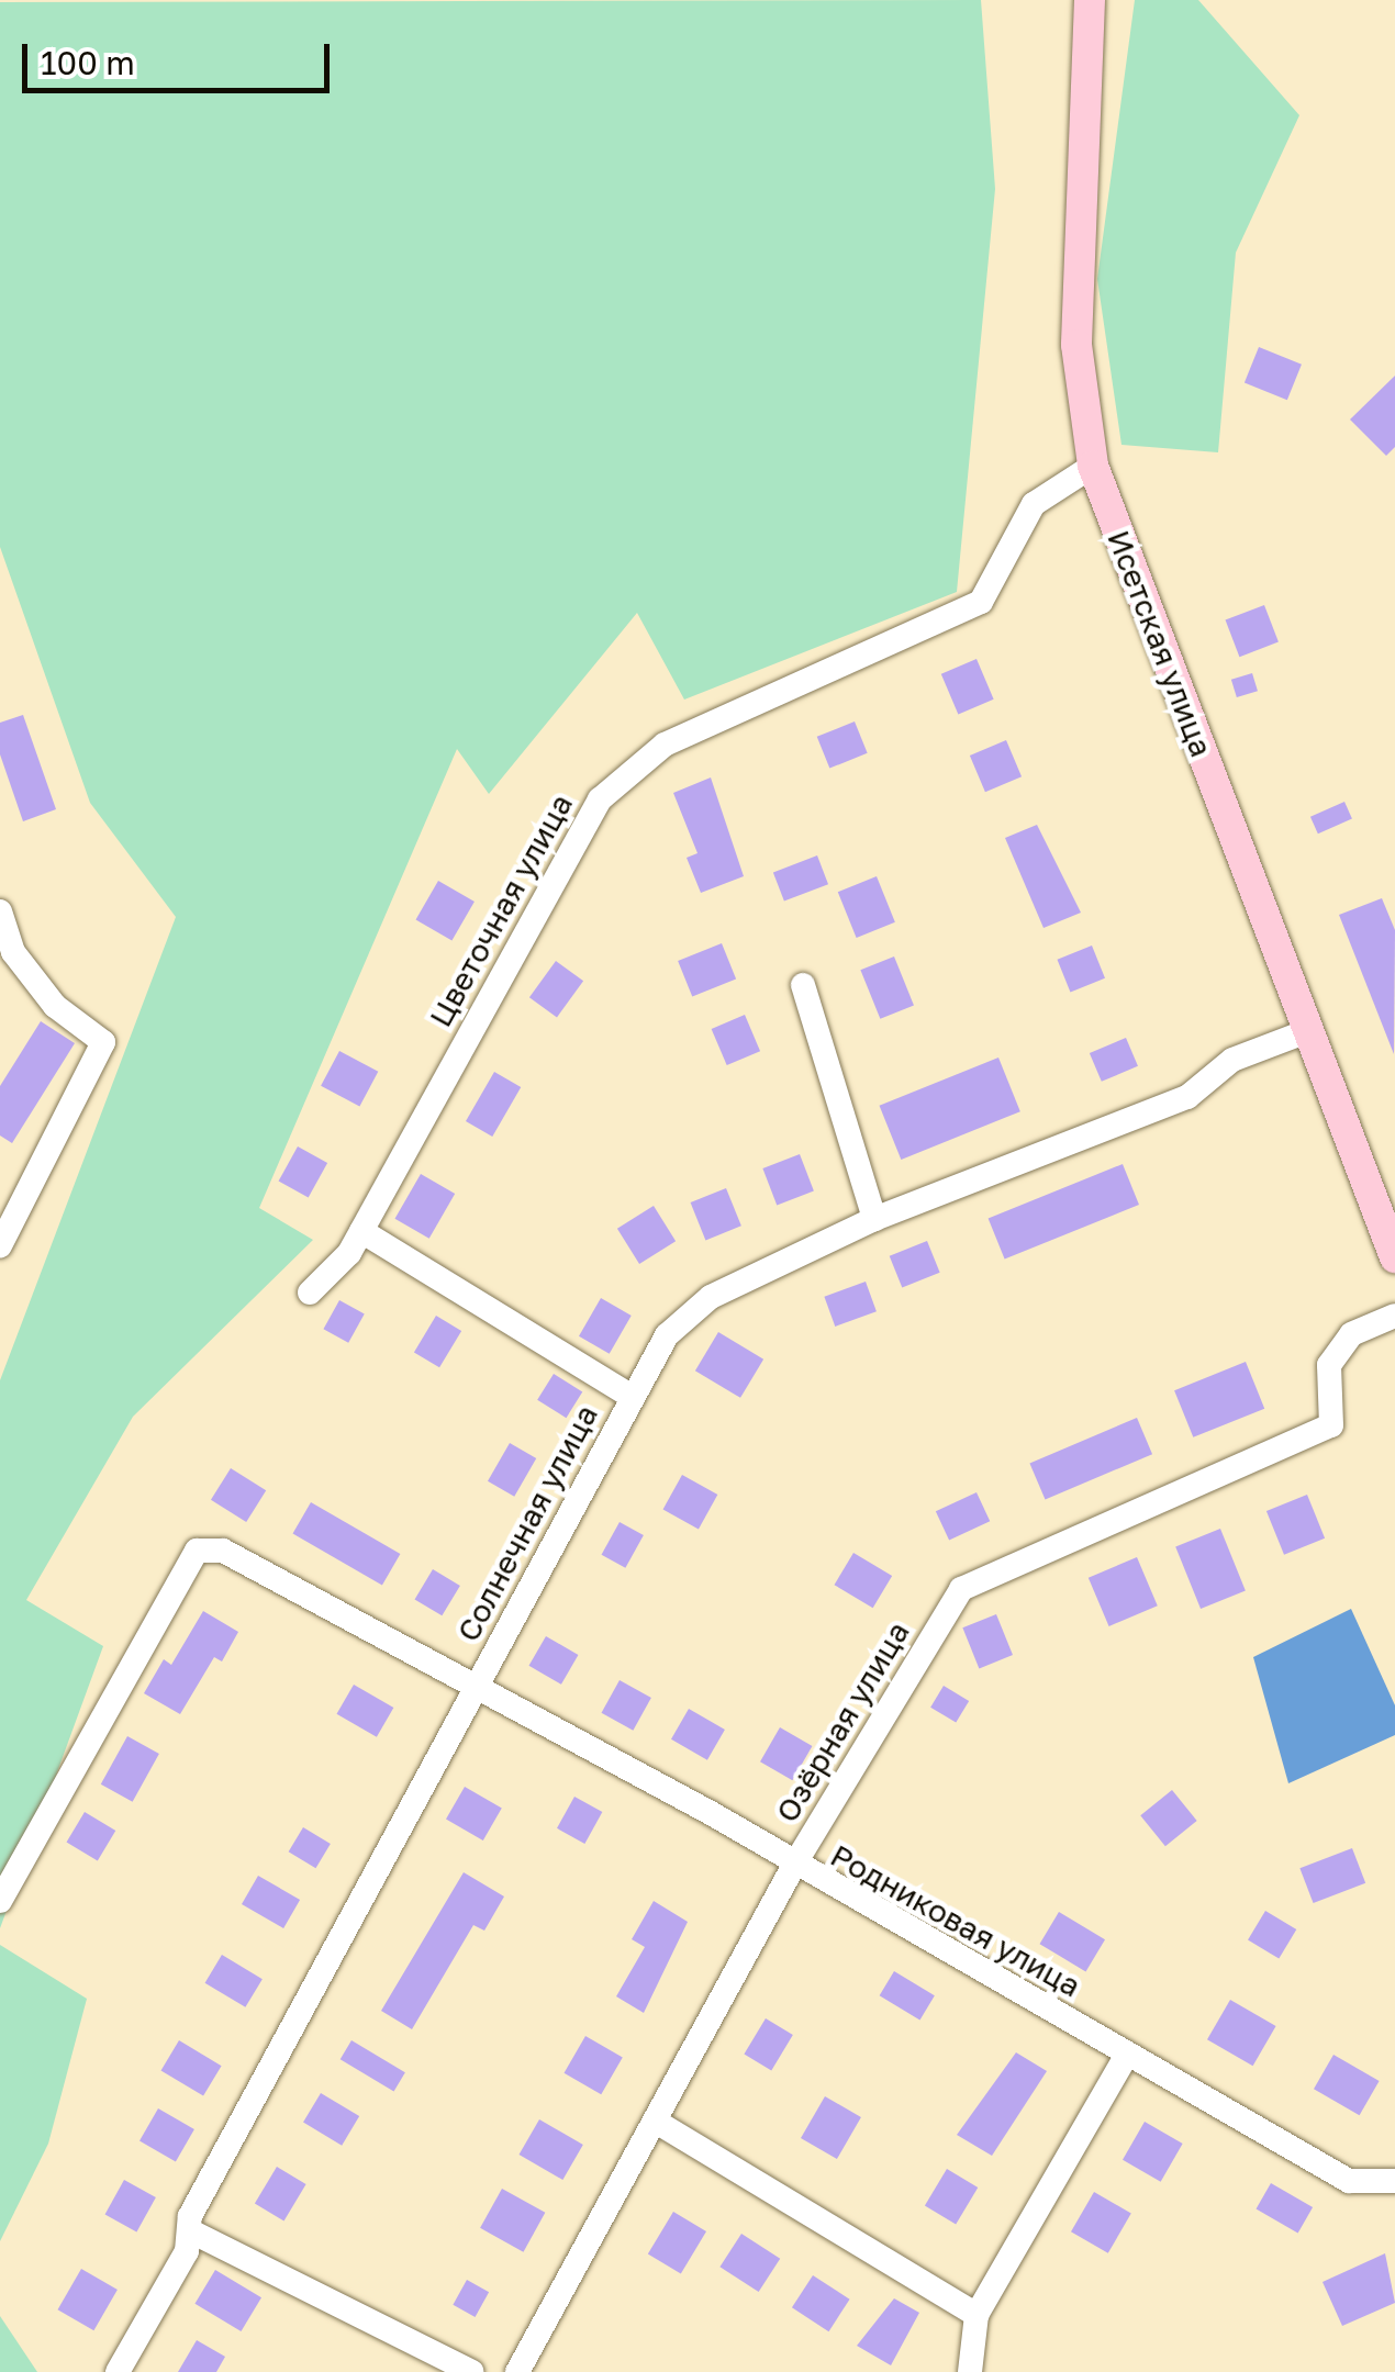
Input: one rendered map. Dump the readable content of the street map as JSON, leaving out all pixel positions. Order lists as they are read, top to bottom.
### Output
{
  "streets": {
    "main road": ["Исетская улица"],
    "street": [
      "Цветочная улица",
      "Солнечная улица",
      "Озёрная улица",
      "Родниковая улица"
    ]
  },
  "crossings": [
    ["Исетская улица", "Цветочная улица"],
    ["Исетская улица", "Солнечная улица"],
    ["Солнечная улица", "Родниковая улица"],
    ["Озёрная улица", "Родниковая улица"]
  ],
  "scale_bar": "100 m"
}
